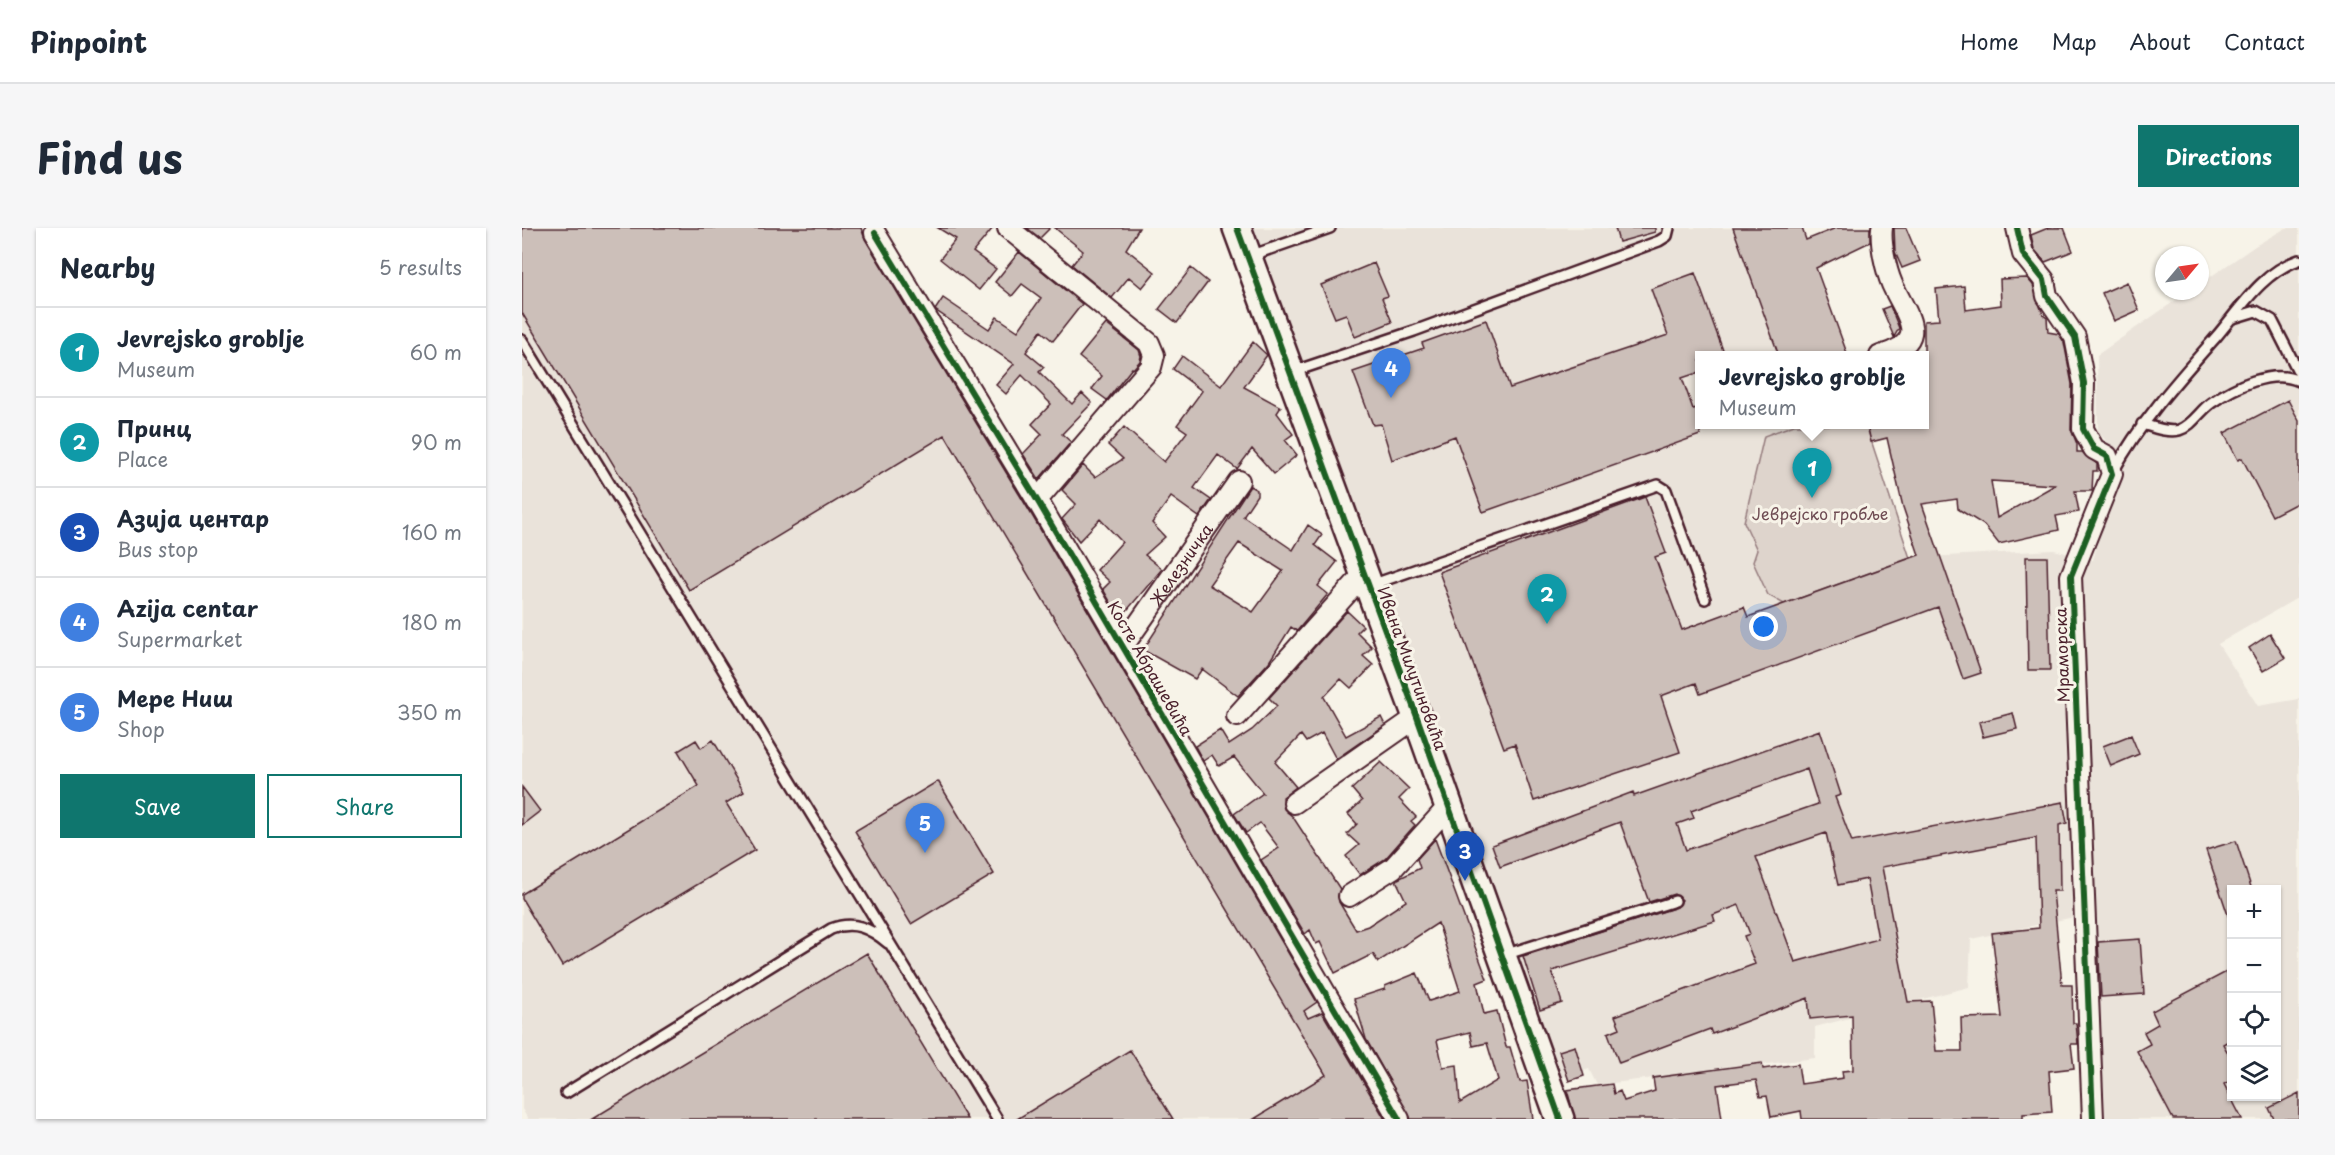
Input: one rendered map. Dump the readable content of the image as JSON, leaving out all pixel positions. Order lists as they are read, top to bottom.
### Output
{
  "streets": {
    "street": [
      "Железничка",
      "Мраморска",
      "Косте Абрашевића",
      "Ивана Милутиновића"
    ]
  },
  "crossings": [
    ["Железничка", "Косте Абрашевића"]
  ],
  "parks": ["Јеврејско гробље"],
  "north": "top right",
  "page": {
    "header": "Pinpoint",
    "nav": [
      "Home",
      "Map",
      "About",
      "Contact"
    ],
    "title": "Find us",
    "buttons": [
      "Directions",
      ["Save", "Share"]
    ],
    "heading": ["Nearby", "5 results"],
    "list": [
      {
        "mark": "1",
        "name": "Jevrejsko groblje",
        "note": "Museum",
        "value": "60 m"
      },
      {
        "mark": "2",
        "name": "Принц",
        "note": "Place",
        "value": "90 m"
      },
      {
        "mark": "3",
        "name": "Азија центар",
        "note": "Bus stop",
        "value": "160 m"
      },
      {
        "mark": "4",
        "name": "Azija centar",
        "note": "Supermarket",
        "value": "180 m"
      },
      {
        "mark": "5",
        "name": "Мере Ниш",
        "note": "Shop",
        "value": "350 m"
      }
    ],
    "pins": [
      "4",
      "1",
      "2",
      "5",
      "3"
    ],
    "popup": ["Jevrejsko groblje", "Museum"],
    "map_buttons": ["+", "−"]
  }
}
